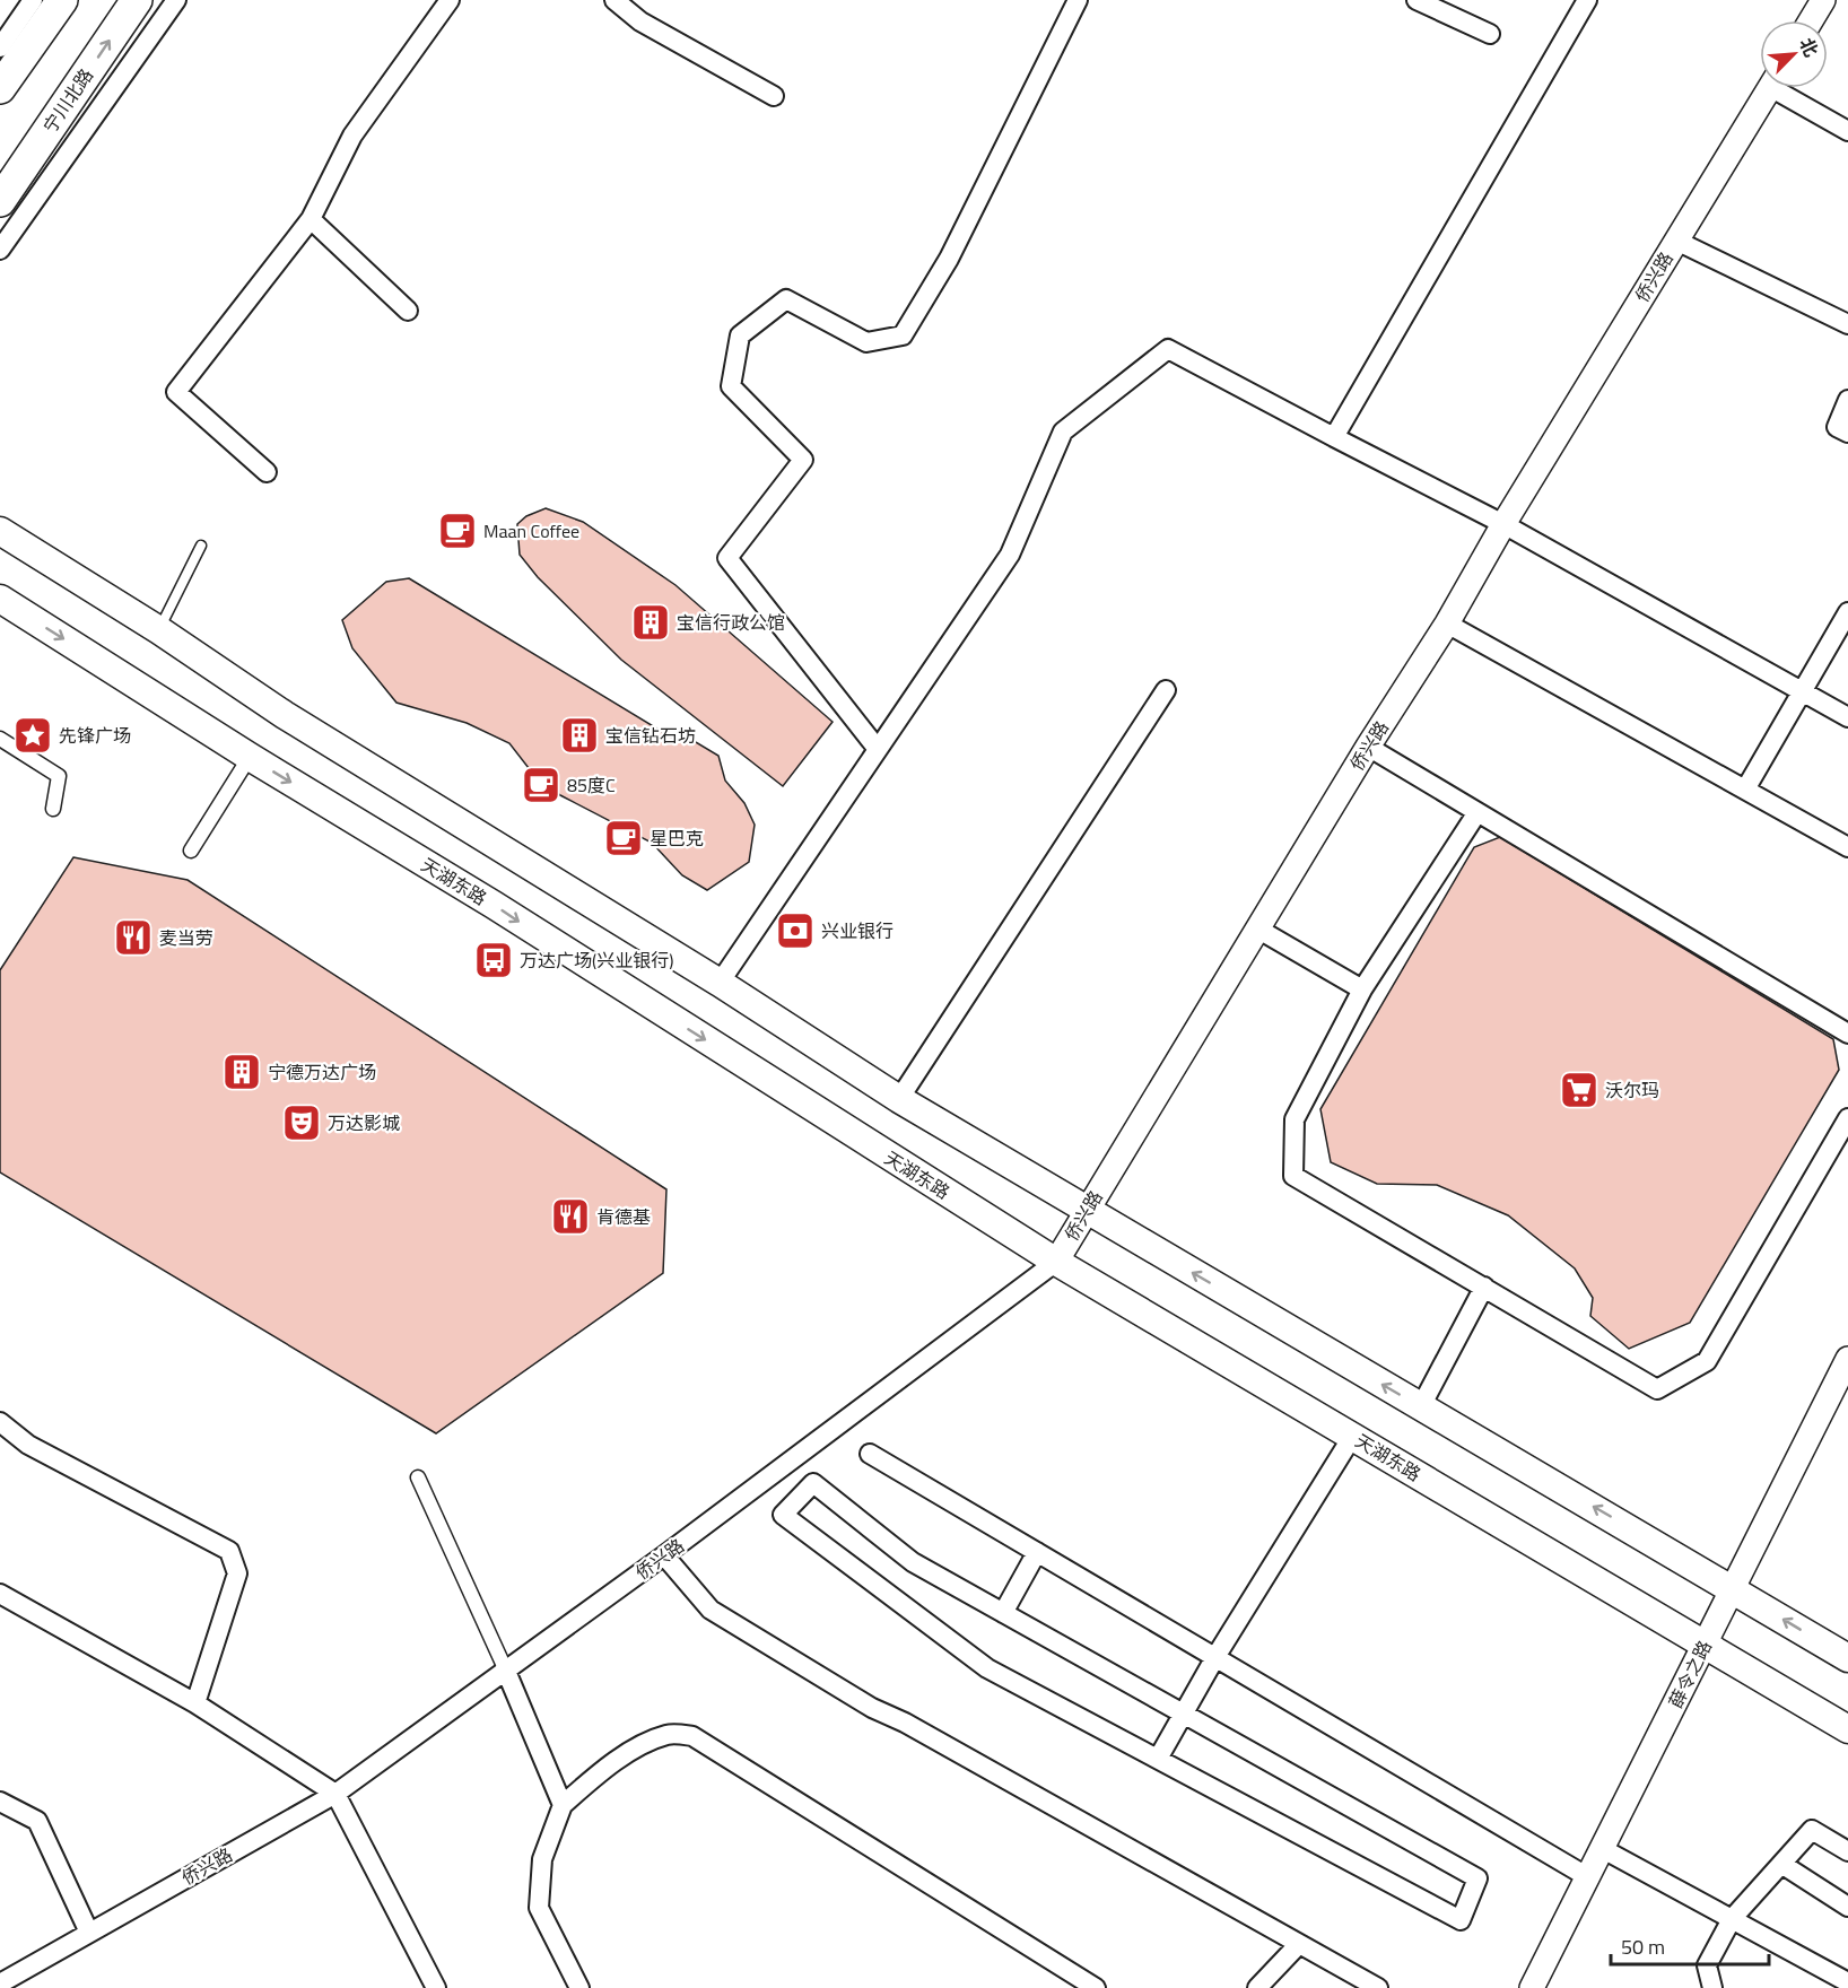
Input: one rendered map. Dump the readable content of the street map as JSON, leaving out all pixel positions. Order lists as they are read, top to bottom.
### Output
{
  "streets": {
    "main road": ["宁川北路", "天湖东路"],
    "street": ["侨兴路", "薛令之路"]
  },
  "crossings": [
    ["侨兴路", "天湖东路"],
    ["天湖东路", "薛令之路"]
  ],
  "places": {
    "cafe": ["Maan Coffee", "85度C", "星巴克"],
    "building": ["宝信行政公馆", "宝信钻石坊", "宁德万达广场"],
    "place": ["先锋广场"],
    "bank": ["兴业银行"],
    "restaurant": ["麦当劳", "肯德基"],
    "bus stop": ["万达广场(兴业银行)"],
    "supermarket": ["沃尔玛"],
    "theatre": ["万达影城"]
  },
  "scale_bar": "50 m",
  "north": "top right"
}
